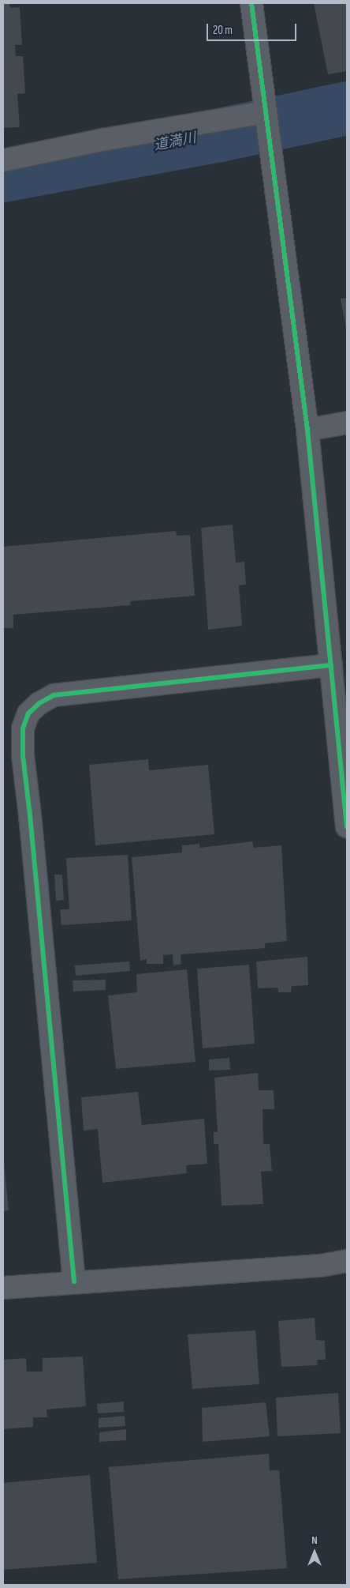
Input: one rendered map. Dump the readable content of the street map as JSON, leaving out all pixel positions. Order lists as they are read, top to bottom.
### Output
{
  "water": ["道満川"],
  "scale_bar": "20 m",
  "north": "top"
}
